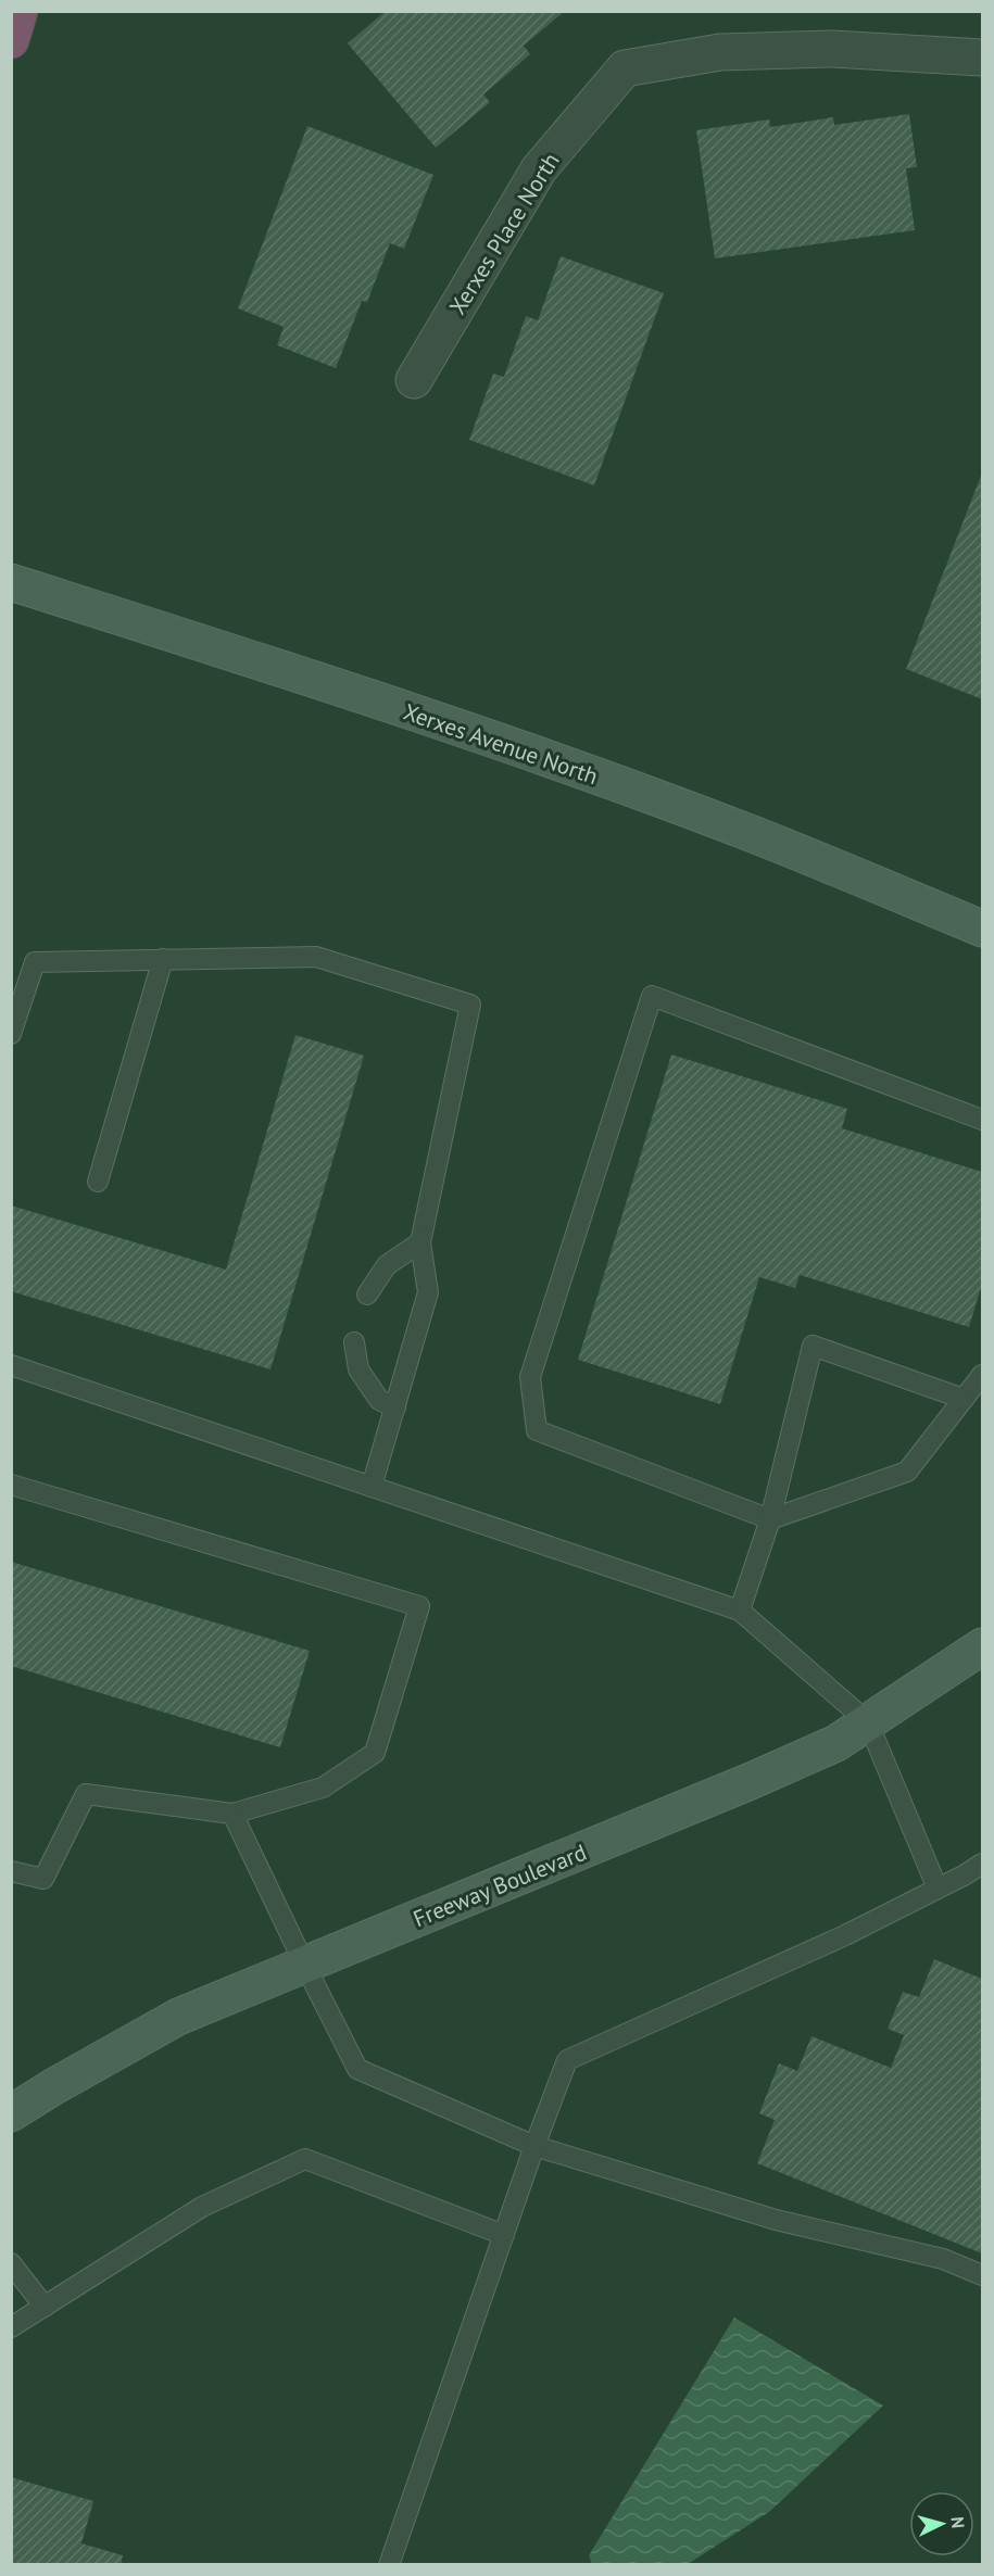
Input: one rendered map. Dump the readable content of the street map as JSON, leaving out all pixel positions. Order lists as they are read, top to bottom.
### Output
{
  "streets": {
    "street": ["Xerxes Place North", "Xerxes Avenue North", "Freeway Boulevard"]
  },
  "north": "right"
}
